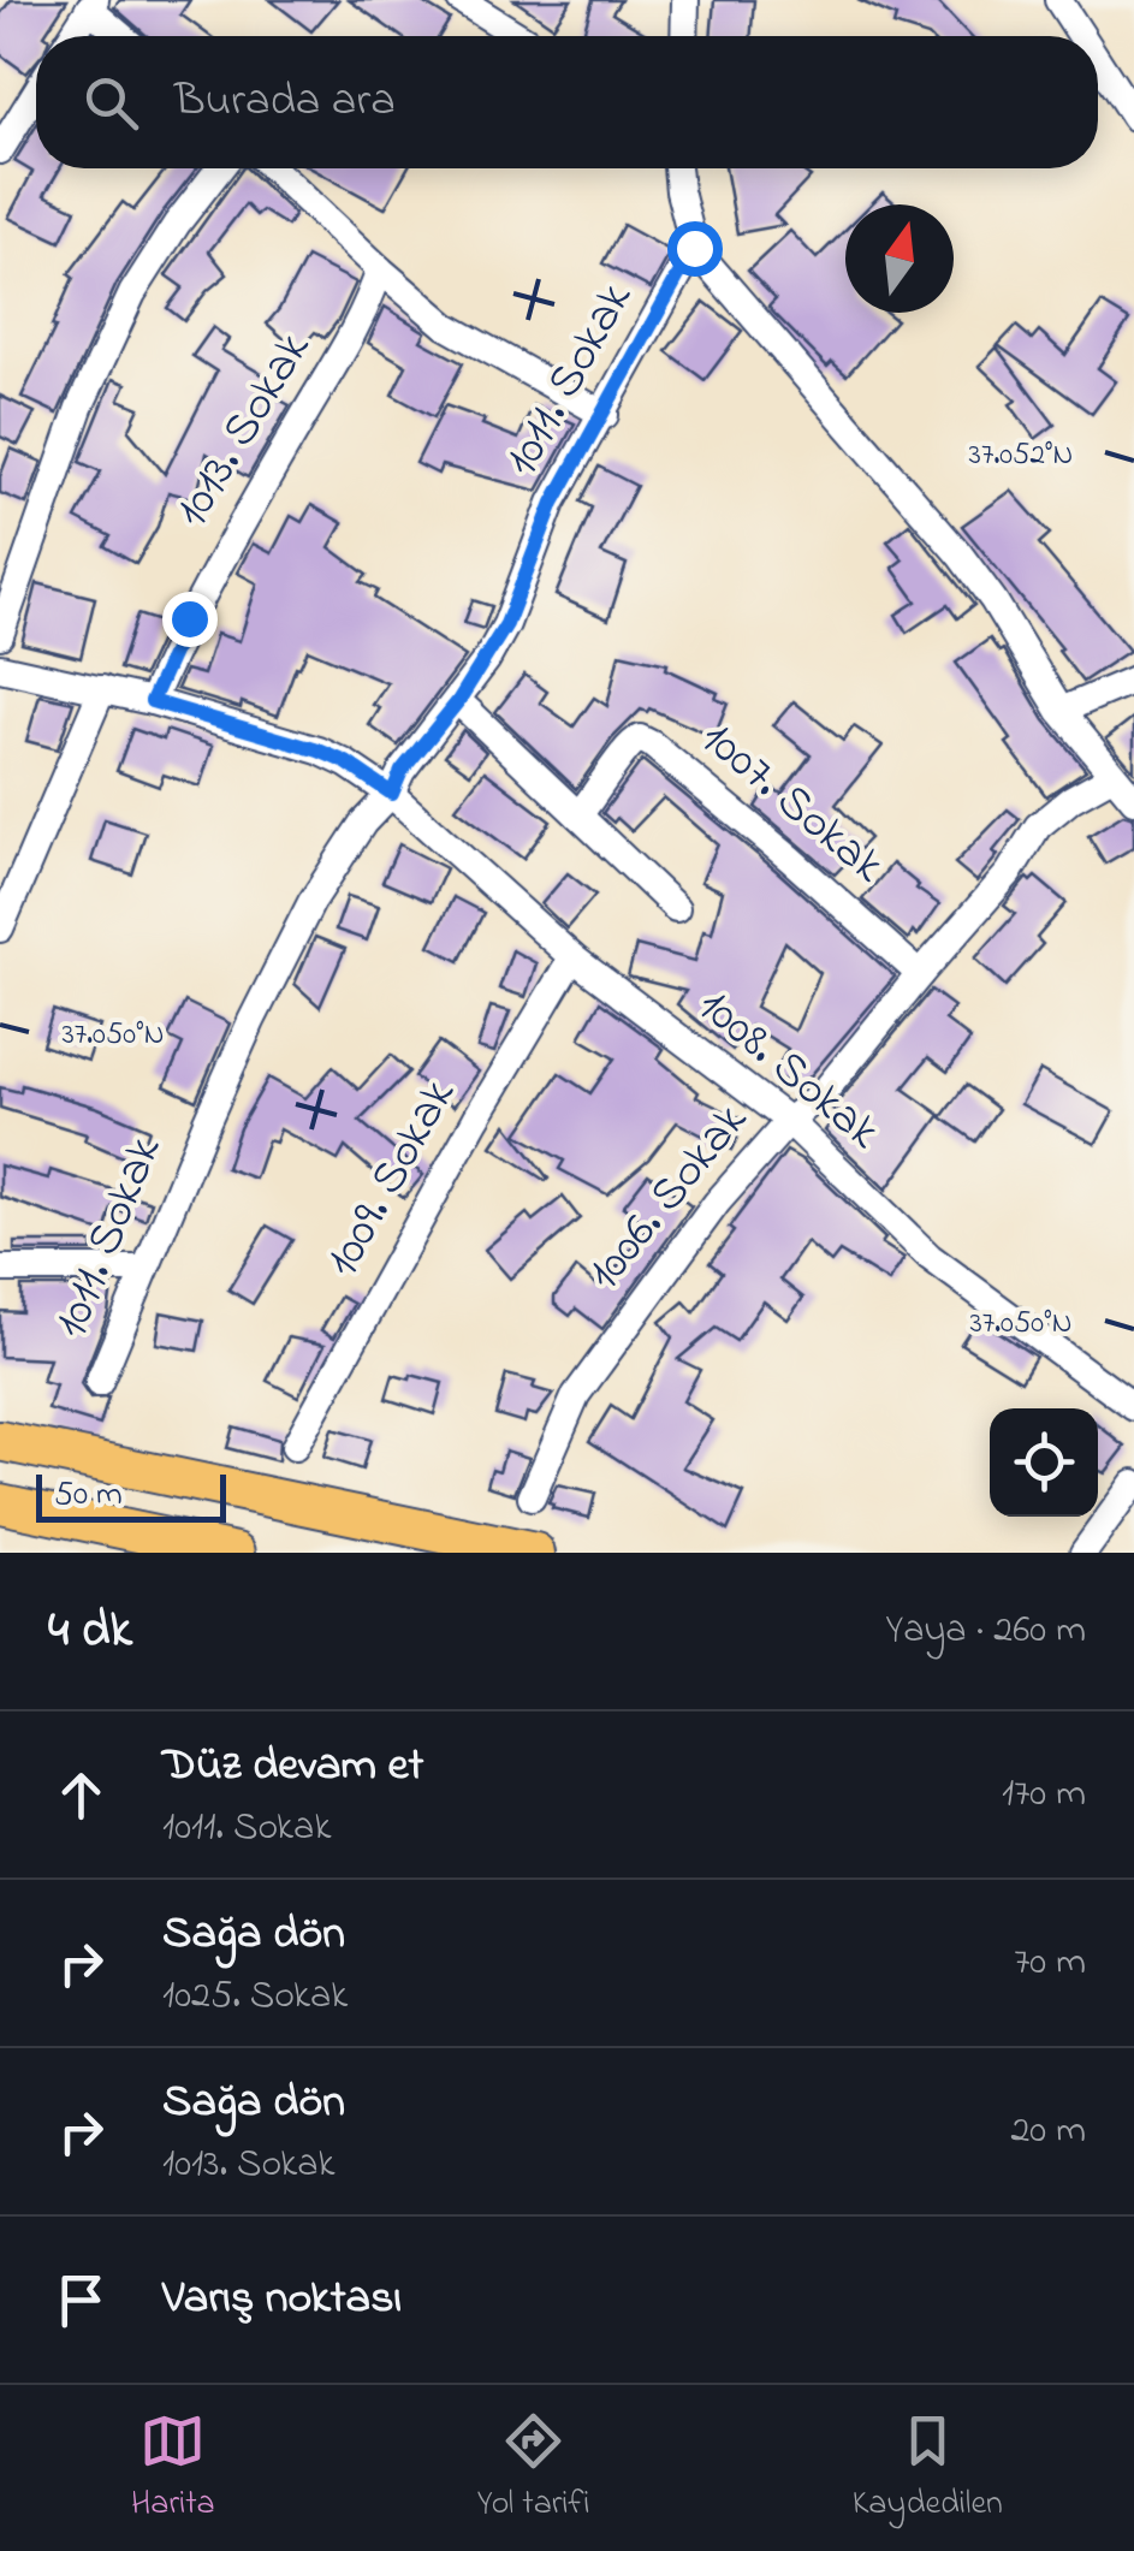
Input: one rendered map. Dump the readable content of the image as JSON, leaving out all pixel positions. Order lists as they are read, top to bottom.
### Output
{
  "streets": {
    "street": [
      "1011. Sokak",
      "1013. Sokak",
      "1007. Sokak",
      "1008. Sokak",
      "1009. Sokak",
      "1006. Sokak"
    ]
  },
  "crossings": [
    ["1011. Sokak", "1008. Sokak"],
    ["1013. Sokak", "1008. Sokak"],
    ["1007. Sokak", "1006. Sokak"],
    ["1008. Sokak", "1009. Sokak"],
    ["1008. Sokak", "1006. Sokak"]
  ],
  "scale_bar": "50 m",
  "north": "top",
  "page": {
    "search": "Burada ara",
    "scale": "50 m",
    "heading": ["4 dk", "Yaya · 260 m"],
    "list": [
      ["Düz devam et", "1011. Sokak", "170 m"],
      ["Sağa dön", "1025. Sokak", "70 m"],
      ["Sağa dön", "1013. Sokak", "20 m"],
      "Varış noktası"
    ],
    "nav": ["Harita", "Yol tarifi", "Kaydedilen"]
  },
  "coordinates": ["37.052°N", "37.050°N"]
}
